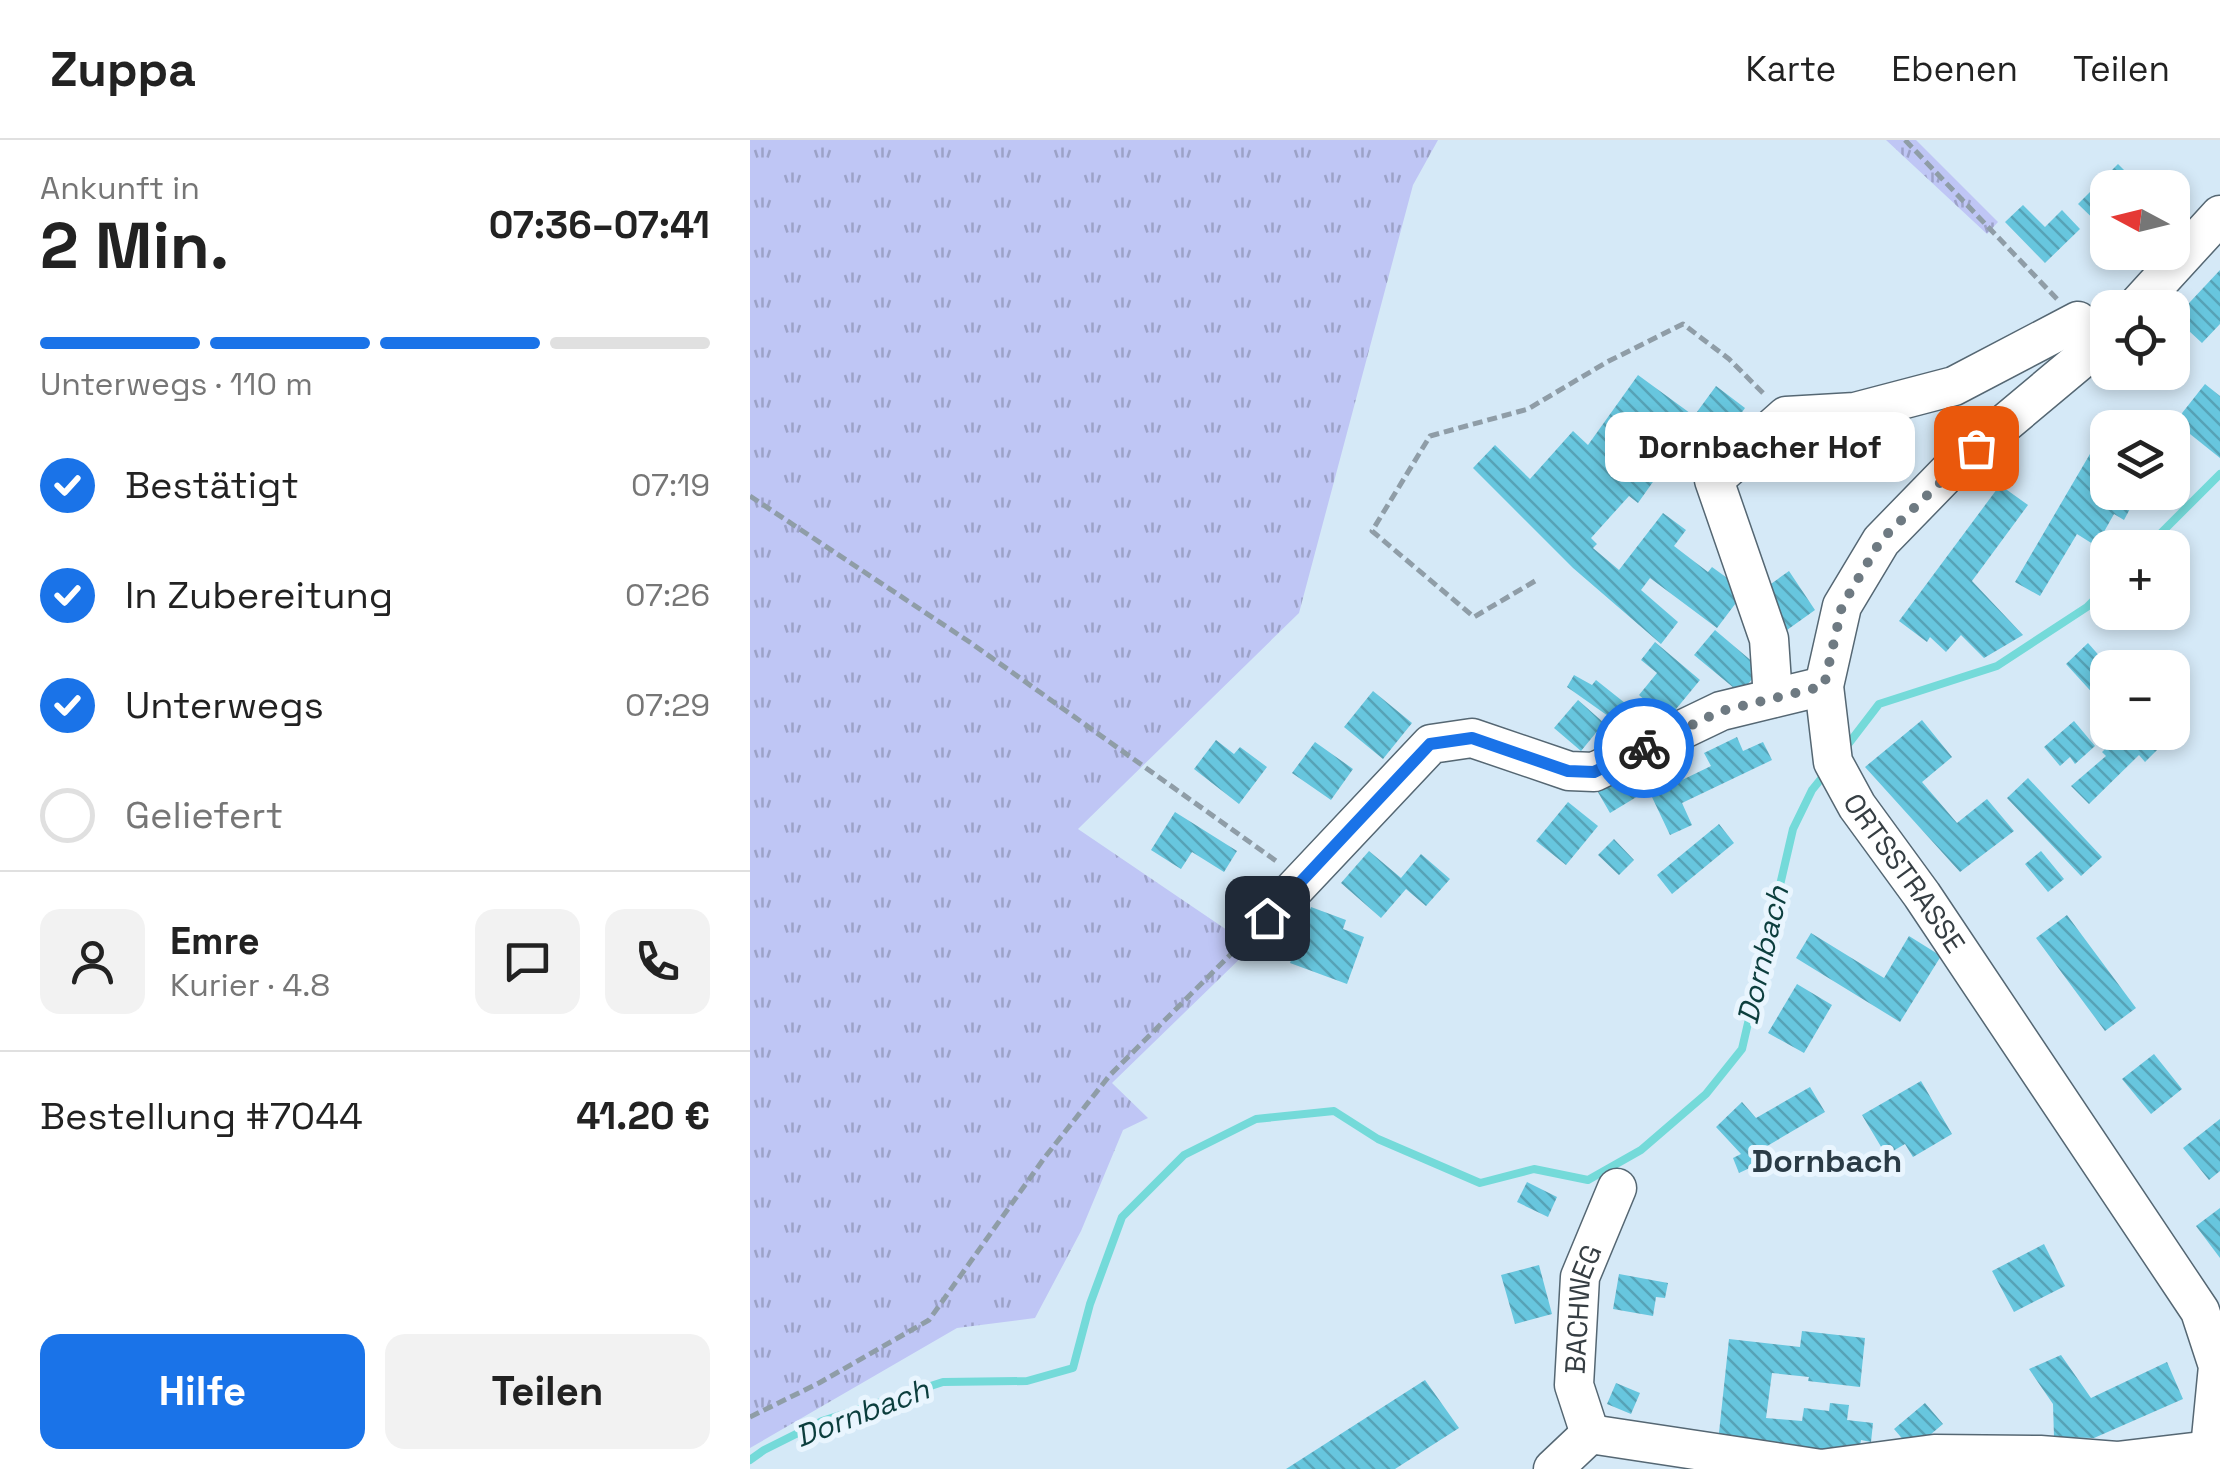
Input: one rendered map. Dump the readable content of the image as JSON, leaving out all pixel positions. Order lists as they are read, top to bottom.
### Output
{
  "streets": {
    "street": ["ORTSSTRASSE", "BACHWEG"]
  },
  "districts": ["Dornbach"],
  "water": ["Dornbach"],
  "places": ["Dornbacher Hof"],
  "north": "left",
  "page": {
    "header": "Zuppa",
    "nav": ["Karte", "Ebenen", "Teilen"],
    "heading": ["2 Min.", "Ankunft in", "07:36–07:41"],
    "panel": [
      "Emre",
      "Kurier · 4.8",
      "Bestellung #7044",
      "41.20 €"
    ],
    "map_buttons": ["+", "−"],
    "bar": "Unterwegs · 110 m",
    "bubble": "Dornbacher Hof",
    "list": [
      ["Bestätigt", "07:19"],
      ["In Zubereitung", "07:26"],
      ["Unterwegs", "07:29"],
      "Geliefert"
    ],
    "buttons": ["Hilfe", "Teilen"]
  }
}
